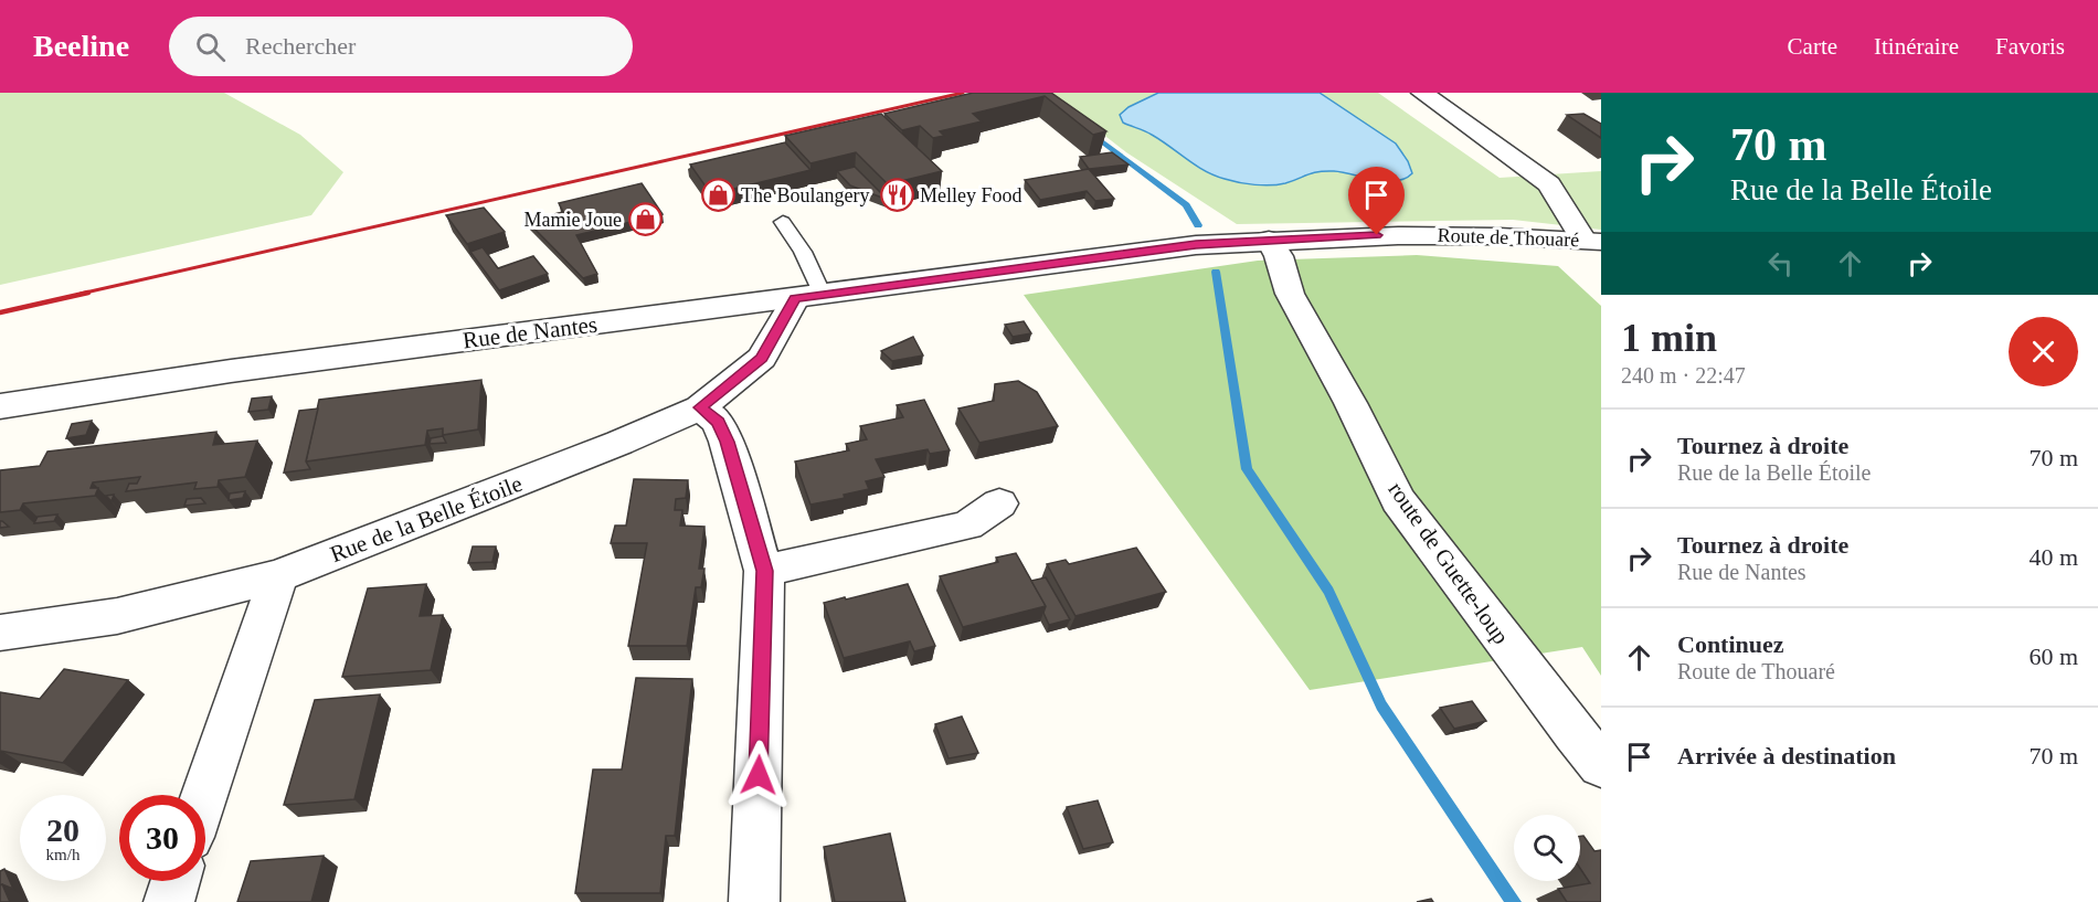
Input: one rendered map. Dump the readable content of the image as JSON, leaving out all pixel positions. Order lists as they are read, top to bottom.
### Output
{
  "streets": {
    "street": [
      "Route de Thouaré",
      "Rue de Nantes",
      "Rue de la Belle Étoile",
      "route de Guette-loup"
    ]
  },
  "crossings": [
    ["Route de Thouaré", "Rue de Nantes"],
    ["Route de Thouaré", "route de Guette-loup"],
    ["Rue de Nantes", "Rue de la Belle Étoile"]
  ],
  "places": {
    "shop": ["The Boulangery", "Mamie Joue"],
    "restaurant": ["Melley Food"]
  },
  "page": {
    "header": "Beeline",
    "search": "Rechercher",
    "nav": ["Carte", "Itinéraire", "Favoris"],
    "turn": ["70 m", "Rue de la Belle Étoile"],
    "heading": ["1 min", "240 m · 22:47"],
    "list": [
      {
        "name": "Tournez à droite",
        "note": "Rue de la Belle Étoile",
        "value": "70 m"
      },
      {
        "name": "Tournez à droite",
        "note": "Rue de Nantes",
        "value": "40 m"
      },
      {
        "name": "Continuez",
        "note": "Route de Thouaré",
        "value": "60 m"
      },
      {
        "name": "Arrivée à destination",
        "value": "70 m"
      }
    ],
    "speed": "20 km/h",
    "limit": "30"
  }
}
